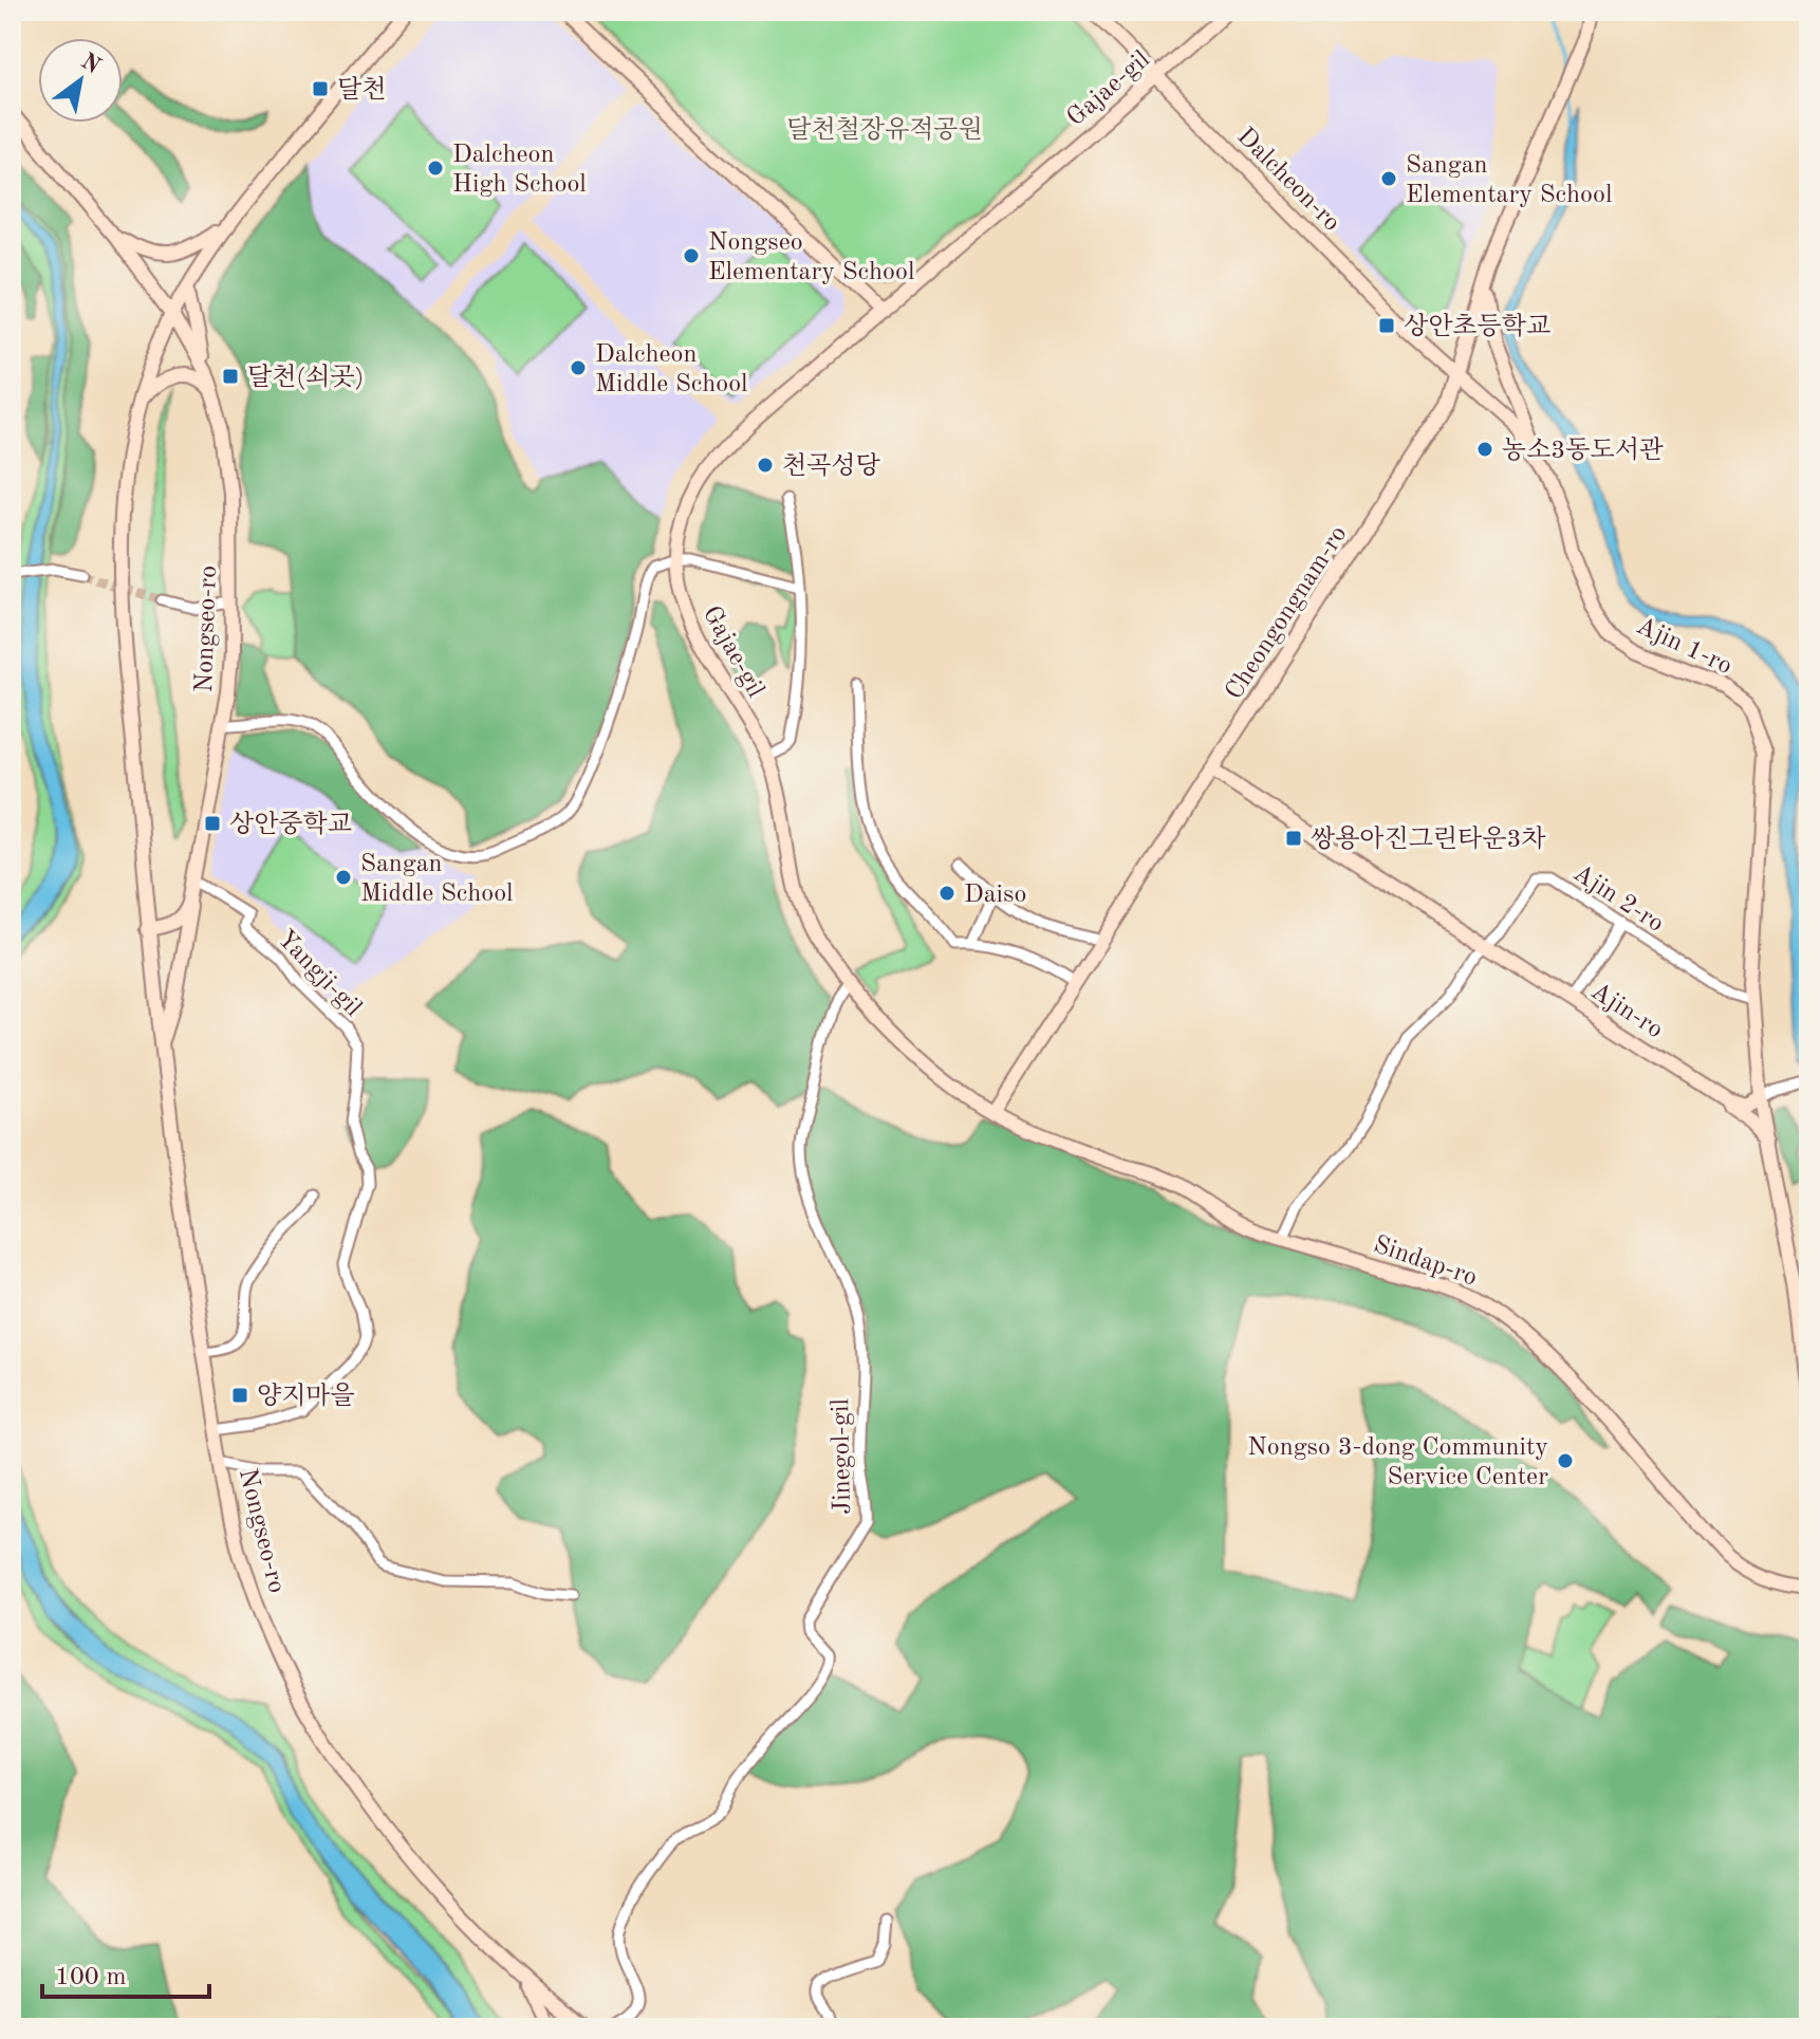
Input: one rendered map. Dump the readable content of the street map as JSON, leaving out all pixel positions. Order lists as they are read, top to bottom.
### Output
{
  "streets": {
    "street": [
      "Gajae-gil",
      "Dalcheon-ro",
      "Cheongongnam-ro",
      "Nongseo-ro",
      "Ajin 1-ro",
      "Ajin 2-ro",
      "Yangji-gil",
      "Ajin-ro",
      "Sindap-ro",
      "Jinegol-gil"
    ]
  },
  "crossings": [
    ["Gajae-gil", "Dalcheon-ro"],
    ["Gajae-gil", "Cheongongnam-ro"],
    ["Gajae-gil", "Sindap-ro"],
    ["Gajae-gil", "Jinegol-gil"],
    ["Dalcheon-ro", "Cheongongnam-ro"],
    ["Dalcheon-ro", "Ajin 1-ro"],
    ["Cheongongnam-ro", "Ajin 1-ro"],
    ["Cheongongnam-ro", "Ajin-ro"],
    ["Cheongongnam-ro", "Sindap-ro"],
    ["Nongseo-ro", "Yangji-gil"],
    ["Ajin 1-ro", "Ajin 2-ro"],
    ["Ajin 1-ro", "Ajin-ro"],
    ["Ajin 2-ro", "Ajin-ro"]
  ],
  "parks": ["달천철장유적공원"],
  "places": {
    "transit": [
      "달천",
      "상안초등학교",
      "달천(쇠곳)",
      "상안중학교",
      "쌍용아진그린타운3차",
      "양지마을"
    ],
    "other": [
      "Dalcheon High School",
      "Sangan Elementary School",
      "Nongseo Elementary School",
      "Dalcheon Middle School",
      "농소3동도서관",
      "천곡성당",
      "Sangan Middle School",
      "Daiso",
      "Nongso 3-dong Community Service Center"
    ]
  },
  "scale_bar": "100 m",
  "north": "top right"
}
